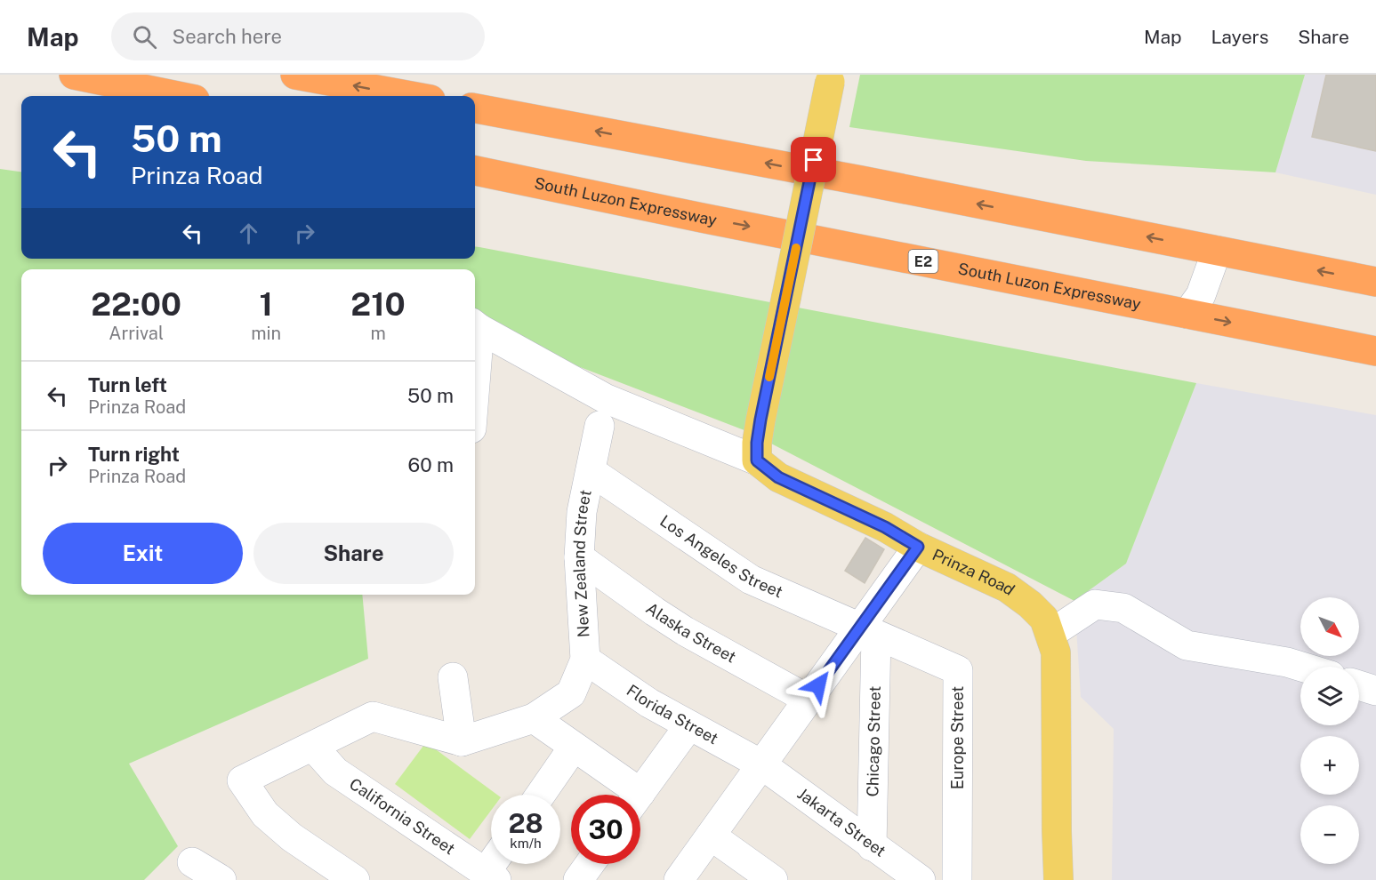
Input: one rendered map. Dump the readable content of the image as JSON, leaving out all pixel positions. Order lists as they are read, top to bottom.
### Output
{
  "streets": {
    "highway": ["South Luzon Expressway", "E2"],
    "main road": ["Prinza Road"],
    "street": [
      "Los Angeles Street",
      "New Zealand Street",
      "Alaska Street",
      "Florida Street",
      "Europe Street",
      "Chicago Street",
      "California Street",
      "Jakarta Street"
    ]
  },
  "crossings": [
    ["Los Angeles Street", "New Zealand Street"],
    ["Los Angeles Street", "Europe Street"],
    ["Los Angeles Street", "Chicago Street"],
    ["New Zealand Street", "Alaska Street"],
    ["New Zealand Street", "Florida Street"],
    ["Florida Street", "Jakarta Street"],
    ["Europe Street", "Chicago Street"],
    ["Chicago Street", "Jakarta Street"]
  ],
  "north": "bottom right",
  "page": {
    "header": "Map",
    "search": "Search here",
    "nav": ["Map", "Layers", "Share"],
    "turn": ["50 m", "Prinza Road"],
    "eta": [
      "22:00",
      "Arrival",
      "1",
      "min",
      "210",
      "m"
    ],
    "list": [
      {
        "name": "Turn left",
        "note": "Prinza Road",
        "value": "50 m"
      },
      {
        "name": "Turn right",
        "note": "Prinza Road",
        "value": "60 m"
      }
    ],
    "buttons": ["Exit", "Share"],
    "map_buttons": ["+", "−"],
    "speed": "28 km/h",
    "limit": "30"
  }
}
